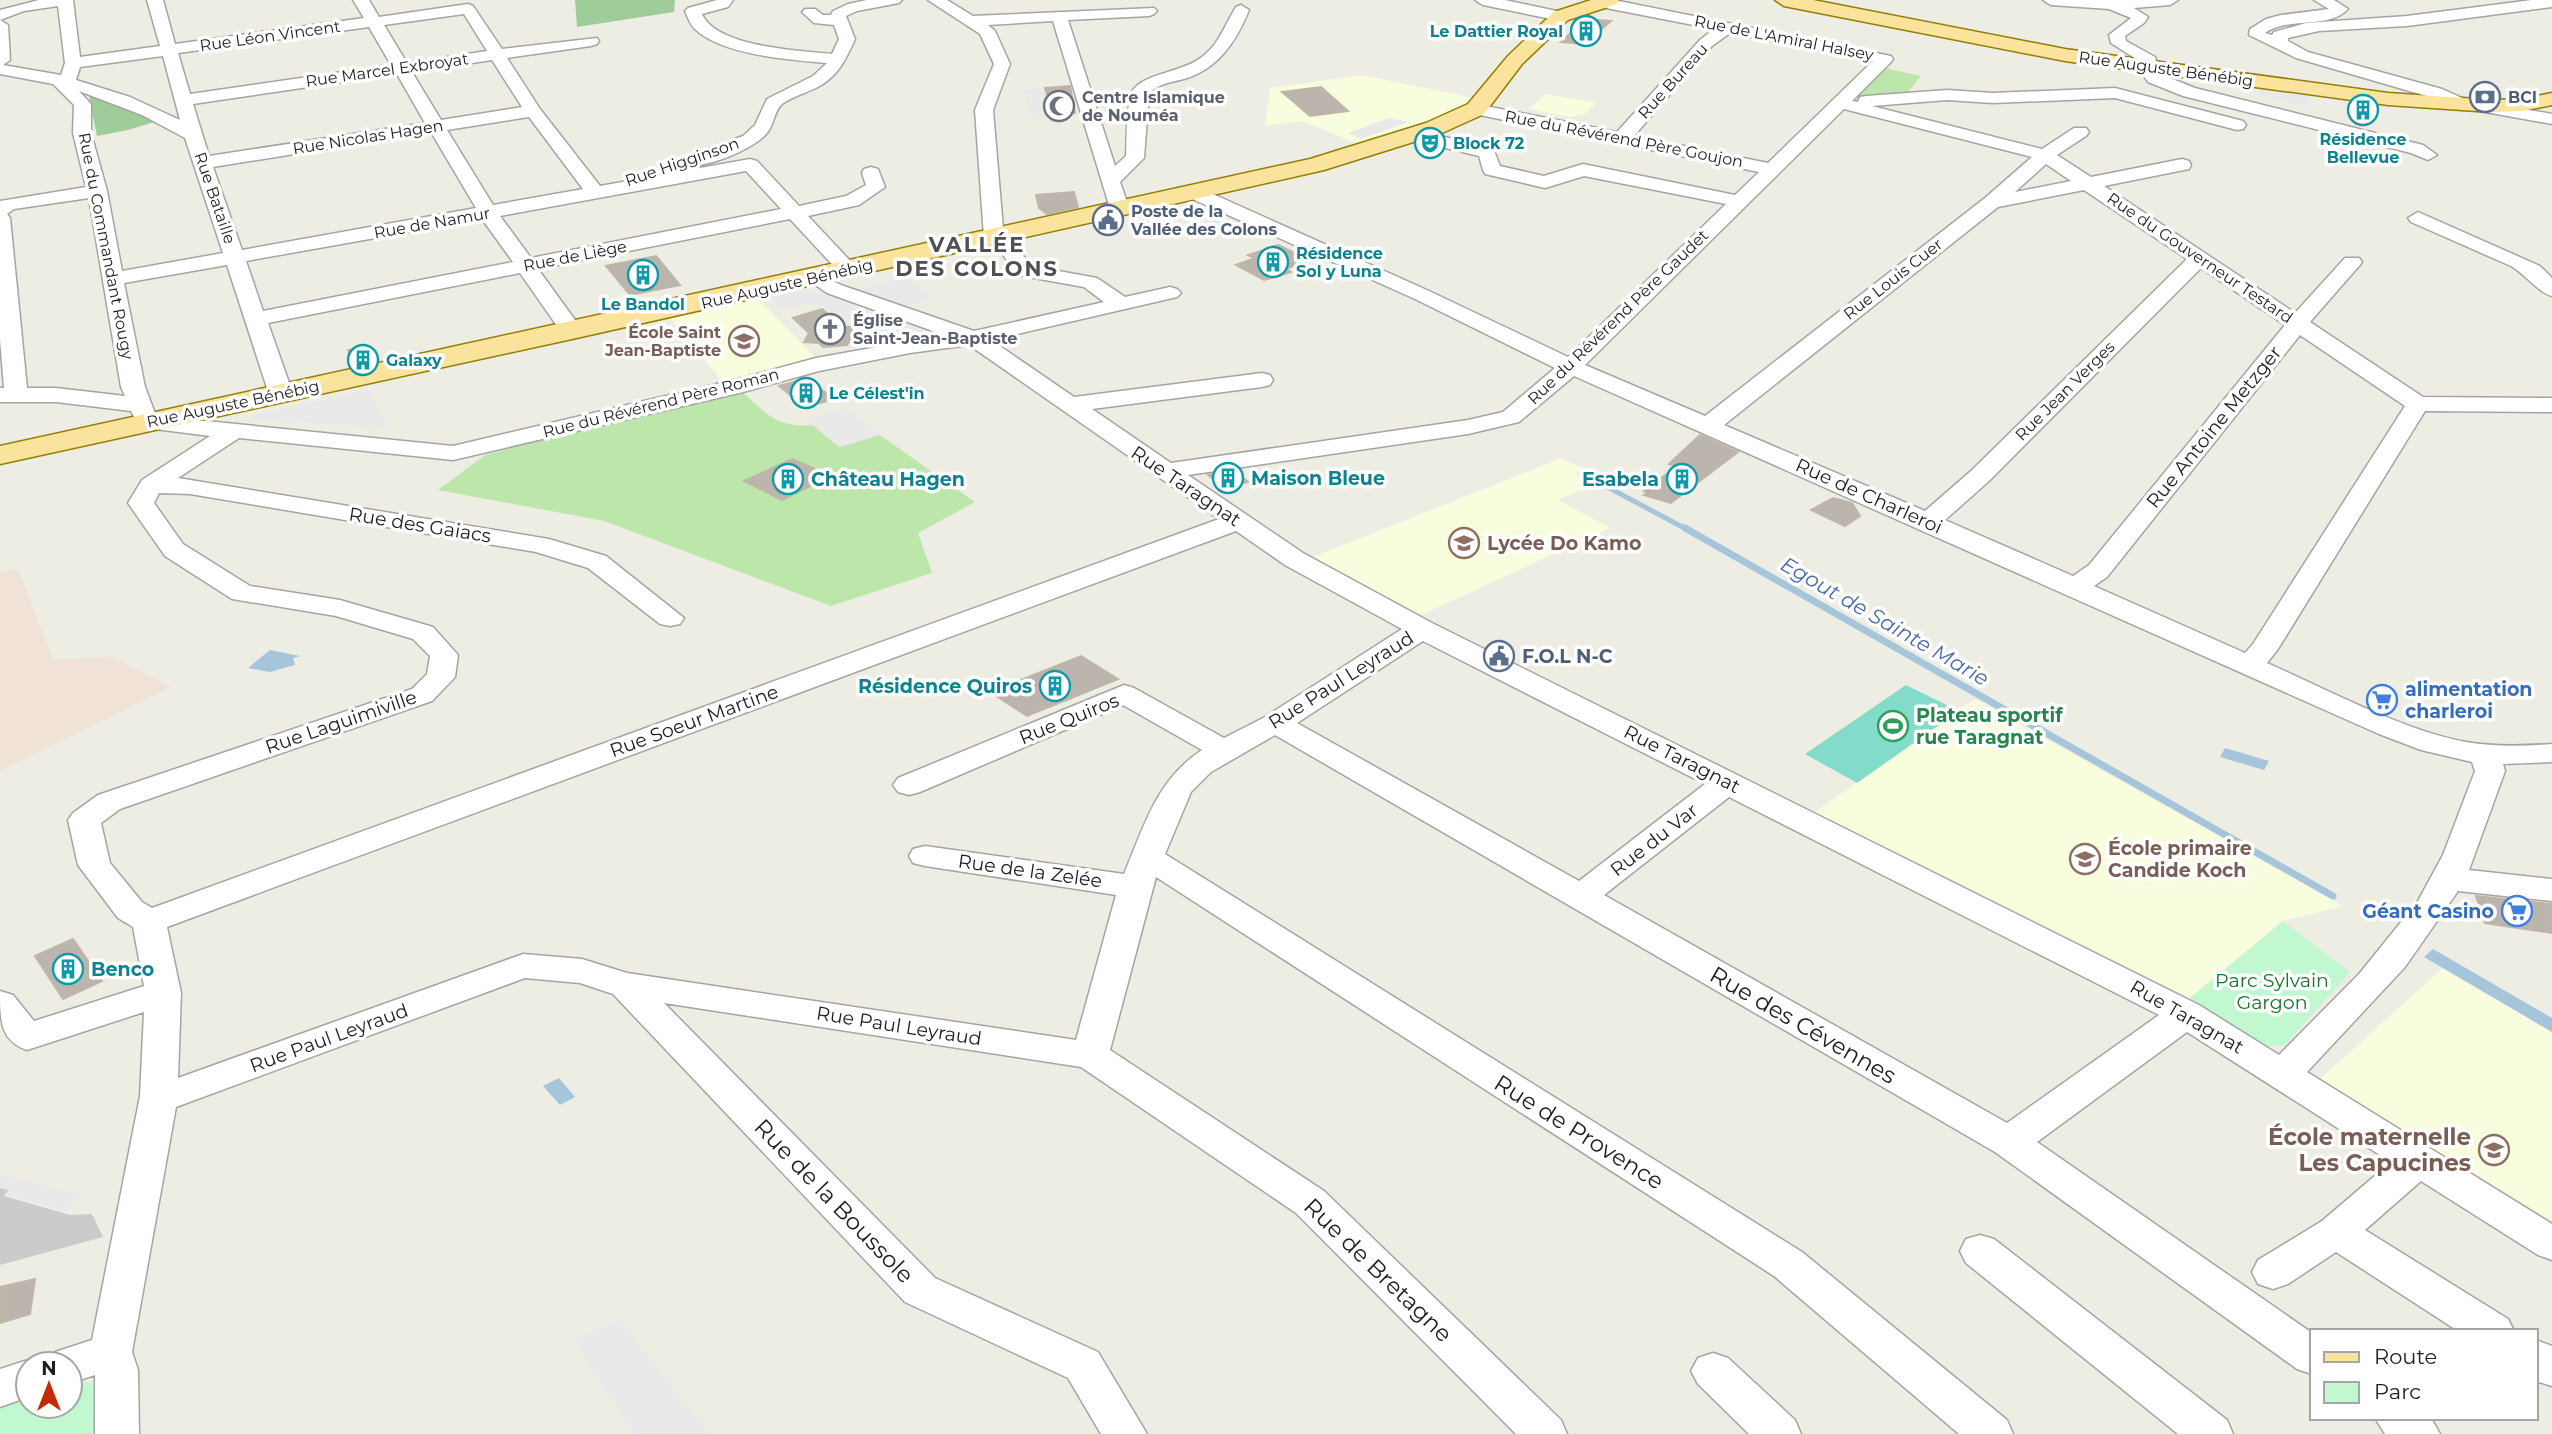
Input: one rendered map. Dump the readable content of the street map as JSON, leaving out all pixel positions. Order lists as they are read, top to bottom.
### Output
{
  "streets": {
    "main road": ["Rue Auguste Bénébig"],
    "street": [
      "Rue Léon Vincent",
      "Rue de L'Amiral Halsey",
      "Rue Marcel Exbroyat",
      "Rue Bureau",
      "Rue Nicolas Hagen",
      "Rue du Révérend Père Goujon",
      "Rue Higginson",
      "Rue Bataille",
      "Rue de Namur",
      "Rue du Commandant Rougy",
      "Rue de Liège",
      "Rue du Gouverneur Testard",
      "Rue Louis Cuer",
      "Rue du Révérend Père Gaudet",
      "Rue Jean Verges",
      "Rue du Révérend Père Roman",
      "Rue Antoine Metzger",
      "Rue Taragnat",
      "Rue de Charleroi",
      "Rue des Gaiacs",
      "Rue Paul Leyraud",
      "Rue Quiros",
      "Rue Soeur Martine",
      "Rue Laguimiville",
      "Rue du Var",
      "Rue de la Zelée",
      "Rue des Cévennes",
      "Rue de Provence",
      "Rue de la Boussole",
      "Rue de Bretagne"
    ]
  },
  "crossings": [
    ["Rue Léon Vincent", "Rue Bataille"],
    ["Rue de L'Amiral Halsey", "Rue Auguste Bénébig"],
    ["Rue de L'Amiral Halsey", "Rue Bureau"],
    ["Rue de L'Amiral Halsey", "Rue du Révérend Père Gaudet"],
    ["Rue Auguste Bénébig", "Rue du Révérend Père Goujon"],
    ["Rue Auguste Bénébig", "Rue Bataille"],
    ["Rue Auguste Bénébig", "Rue du Commandant Rougy"],
    ["Rue Auguste Bénébig", "Rue du Révérend Père Roman"],
    ["Rue Auguste Bénébig", "Rue Taragnat"],
    ["Rue Auguste Bénébig", "Rue de Charleroi"],
    ["Rue Marcel Exbroyat", "Rue Bataille"],
    ["Rue Bureau", "Rue du Révérend Père Goujon"],
    ["Rue Nicolas Hagen", "Rue Bataille"],
    ["Rue du Révérend Père Goujon", "Rue du Révérend Père Gaudet"],
    ["Rue Higginson", "Rue de Namur"],
    ["Rue Bataille", "Rue de Namur"],
    ["Rue Bataille", "Rue de Liège"],
    ["Rue de Namur", "Rue du Commandant Rougy"],
    ["Rue de Namur", "Rue de Liège"],
    ["Rue du Commandant Rougy", "Rue du Révérend Père Roman"],
    ["Rue du Gouverneur Testard", "Rue Louis Cuer"],
    ["Rue du Gouverneur Testard", "Rue du Révérend Père Gaudet"],
    ["Rue du Gouverneur Testard", "Rue Jean Verges"],
    ["Rue du Gouverneur Testard", "Rue Antoine Metzger"],
    ["Rue Louis Cuer", "Rue de Charleroi"],
    ["Rue du Révérend Père Gaudet", "Rue Taragnat"],
    ["Rue du Révérend Père Gaudet", "Rue de Charleroi"],
    ["Rue Jean Verges", "Rue de Charleroi"],
    ["Rue du Révérend Père Roman", "Rue Taragnat"],
    ["Rue Antoine Metzger", "Rue de Charleroi"],
    ["Rue Taragnat", "Rue Paul Leyraud"],
    ["Rue Taragnat", "Rue Soeur Martine"],
    ["Rue Taragnat", "Rue du Var"],
    ["Rue des Gaiacs", "Rue Laguimiville"],
    ["Rue Paul Leyraud", "Rue Quiros"],
    ["Rue Paul Leyraud", "Rue de la Zelée"],
    ["Rue Paul Leyraud", "Rue des Cévennes"],
    ["Rue Paul Leyraud", "Rue de Provence"],
    ["Rue Paul Leyraud", "Rue de la Boussole"],
    ["Rue Paul Leyraud", "Rue de Bretagne"],
    ["Rue Soeur Martine", "Rue Laguimiville"],
    ["Rue du Var", "Rue des Cévennes"],
    ["Rue de la Zelée", "Rue de Provence"]
  ],
  "districts": ["VALLÉE DES COLONS"],
  "water": ["Egout de Sainte Marie"],
  "parks": ["Parc Sylvain Gargon"],
  "places": {
    "building": [
      "Le Dattier Royal",
      "Résidence Bellevue",
      "Résidence Sol y Luna",
      "Le Bandol",
      "Galaxy",
      "Le Célest'in",
      "Maison Bleue",
      "Château Hagen",
      "Esabela",
      "Résidence Quiros",
      "Benco"
    ],
    "bank": ["BCI"],
    "mosque": ["Centre Islamique de Nouméa"],
    "theatre": ["Block 72"],
    "public building": ["Poste de la Vallée des Colons", "F.O.L N-C"],
    "church": ["Église Saint-Jean-Baptiste"],
    "school or university": [
      "École Saint Jean-Baptiste",
      "Lycée Do Kamo",
      "École primaire Candide Koch",
      "École maternelle Les Capucines"
    ],
    "supermarket": ["alimentation charleroi", "Géant Casino"],
    "sports": ["Plateau sportif rue Taragnat"]
  },
  "legend": ["Route", "Parc"],
  "north": "top"
}
